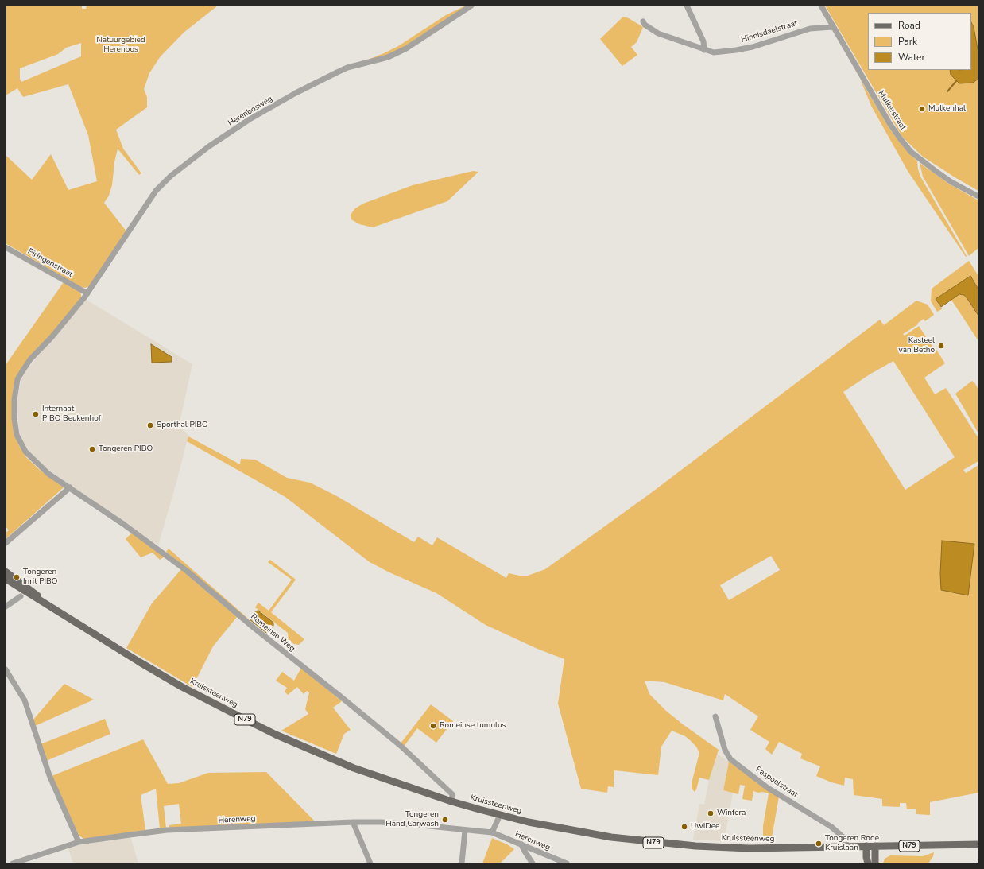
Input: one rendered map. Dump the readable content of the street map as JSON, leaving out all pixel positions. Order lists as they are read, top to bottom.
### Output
{
  "streets": {
    "main road": ["Kruissteenweg", "N79"],
    "street": [
      "Hinnisdaelstraat",
      "Mulkerstraat",
      "Herenbosweg",
      "Piringenstraat",
      "Romeinse Weg",
      "Paspoelstraat",
      "Herenweg"
    ]
  },
  "crossings": [
    ["Hinnisdaelstraat", "Mulkerstraat"],
    ["Herenbosweg", "Piringenstraat"],
    ["Herenbosweg", "Romeinse Weg"],
    ["Romeinse Weg", "Kruissteenweg"],
    ["Kruissteenweg", "Paspoelstraat"]
  ],
  "parks": ["Natuurgebied Herenbos"],
  "places": [
    "Mulkenhal",
    "Kasteel van Betho",
    "Internaat PIBO Beukenhof",
    "Sporthal PIBO",
    "Tongeren PIBO",
    "Tongeren Inrit PIBO",
    "Romeinse tumulus",
    "Winfera",
    "Tongeren Hand Carwash",
    "UwIDee",
    "Tongeren Rode Kruislaan"
  ],
  "legend": ["Road", "Park", "Water"]
}
